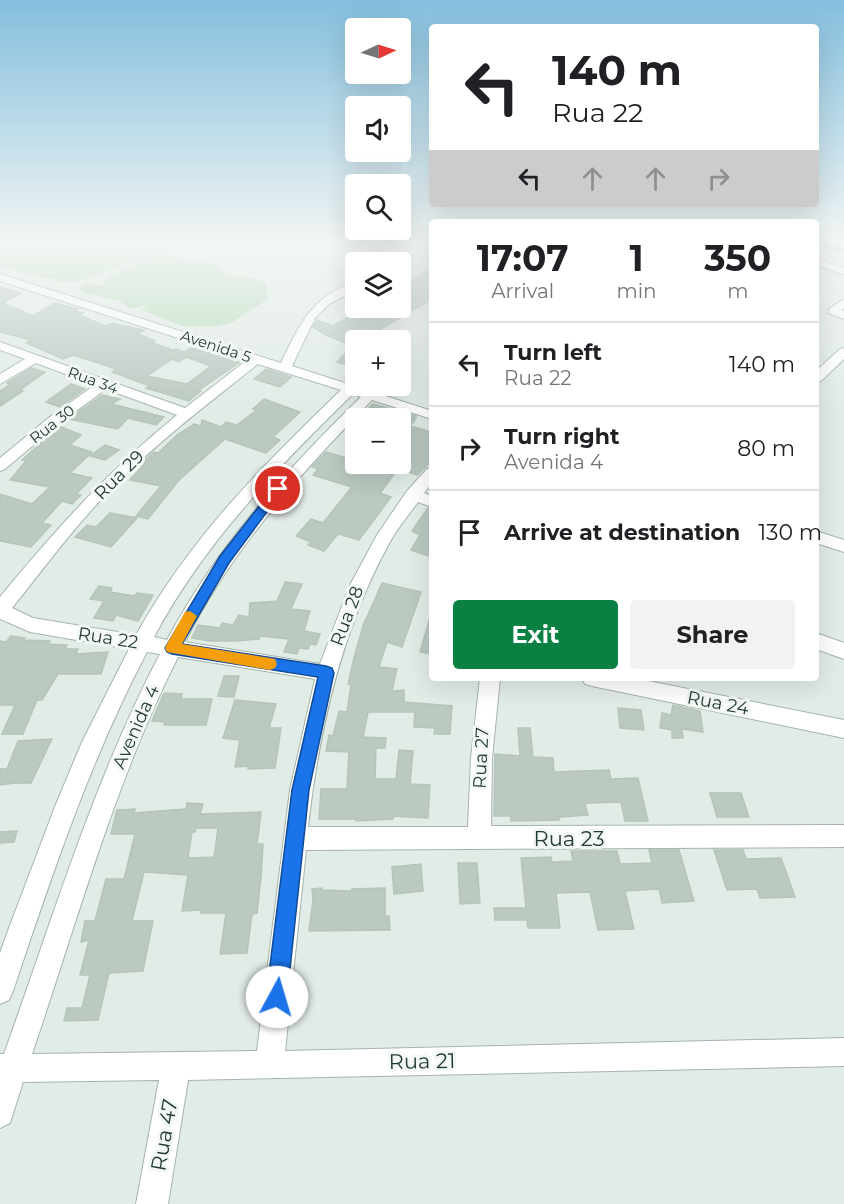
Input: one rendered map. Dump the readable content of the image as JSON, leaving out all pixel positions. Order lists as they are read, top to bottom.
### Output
{
  "streets": {
    "street": [
      "Avenida 5",
      "Rua 34",
      "Rua 30",
      "Rua 29",
      "Rua 28",
      "Rua 22",
      "Rua 24",
      "Avenida 4",
      "Rua 27",
      "Rua 23",
      "Rua 21",
      "Rua 47"
    ]
  },
  "crossings": [
    ["Avenida 5", "Rua 29"],
    ["Rua 34", "Rua 30"],
    ["Rua 34", "Rua 29"],
    ["Rua 29", "Rua 22"],
    ["Rua 28", "Rua 22"],
    ["Rua 28", "Rua 23"],
    ["Rua 28", "Rua 21"],
    ["Rua 22", "Avenida 4"],
    ["Avenida 4", "Rua 21"],
    ["Rua 27", "Rua 23"],
    ["Rua 21", "Rua 47"]
  ],
  "north": "right",
  "page": {
    "map_buttons": ["+", "−"],
    "turn": ["140 m", "Rua 22"],
    "eta": [
      "17:07",
      "Arrival",
      "1",
      "min",
      "350",
      "m"
    ],
    "list": [
      {
        "name": "Turn left",
        "note": "Rua 22",
        "value": "140 m"
      },
      {
        "name": "Turn right",
        "note": "Avenida 4",
        "value": "80 m"
      },
      {
        "name": "Arrive at destination",
        "value": "130 m"
      }
    ],
    "buttons": ["Exit", "Share"]
  }
}
